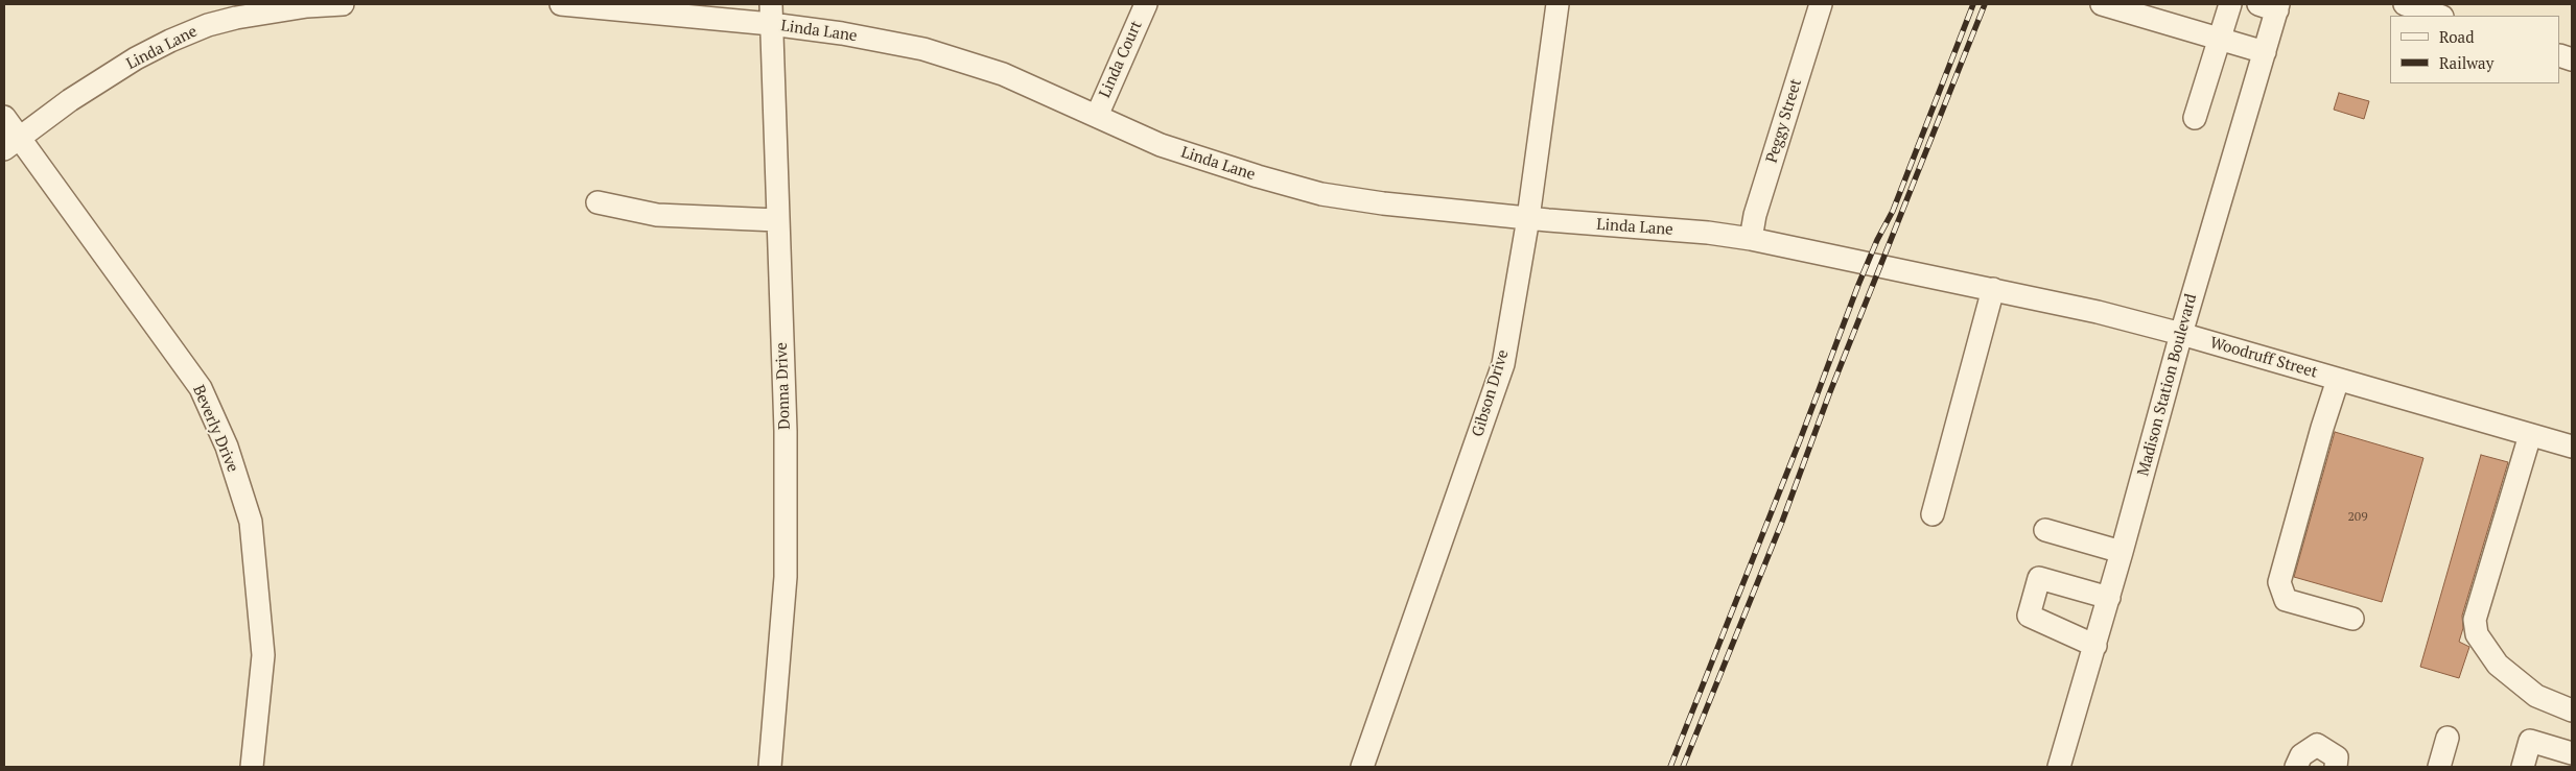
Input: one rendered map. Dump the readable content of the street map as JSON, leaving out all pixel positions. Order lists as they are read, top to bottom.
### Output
{
  "streets": {
    "street": [
      "Linda Lane",
      "Linda Court",
      "Peggy Street",
      "Woodruff Street",
      "Madison Station Boulevard",
      "Donna Drive",
      "Gibson Drive",
      "Beverly Drive"
    ]
  },
  "crossings": [
    ["Linda Lane", "Linda Court"],
    ["Linda Lane", "Peggy Street"],
    ["Linda Lane", "Woodruff Street"],
    ["Linda Lane", "Donna Drive"],
    ["Linda Lane", "Gibson Drive"],
    ["Linda Lane", "Beverly Drive"],
    ["Woodruff Street", "Madison Station Boulevard"]
  ],
  "house_numbers": ["209"],
  "legend": ["Road", "Railway"]
}
